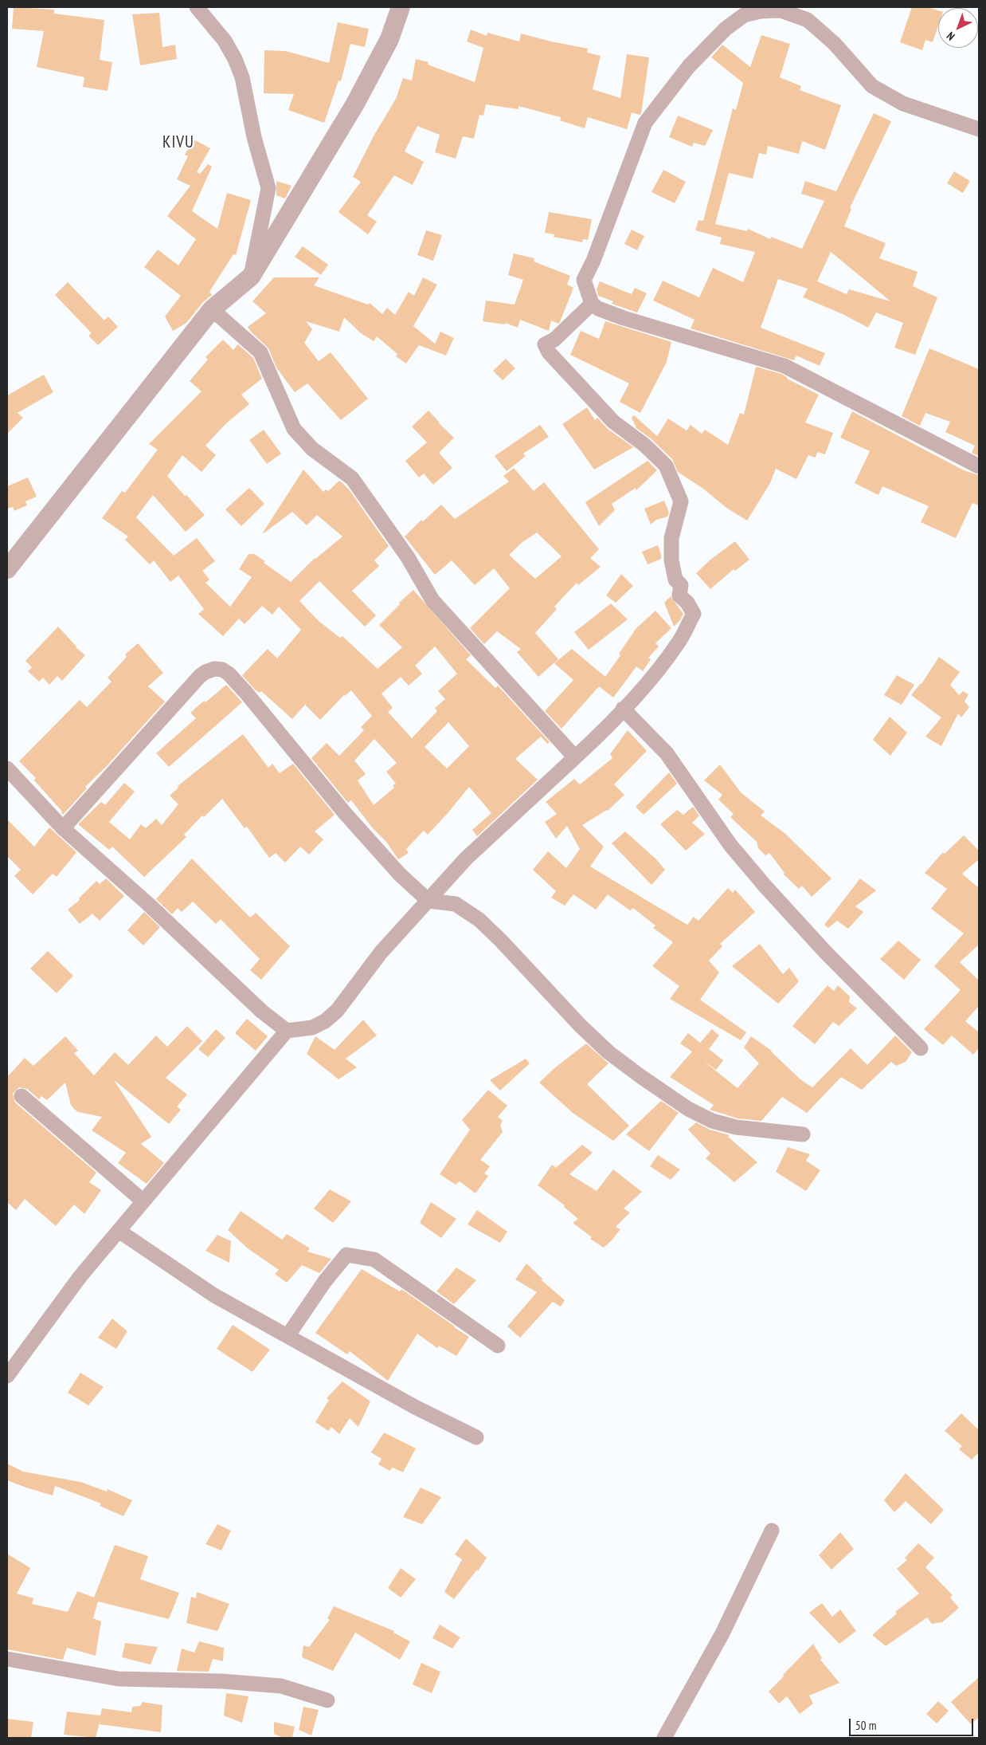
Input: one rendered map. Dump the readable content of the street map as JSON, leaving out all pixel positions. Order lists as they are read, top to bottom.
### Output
{
  "districts": ["KIVU"],
  "scale_bar": "50 m",
  "north": "bottom left"
}
